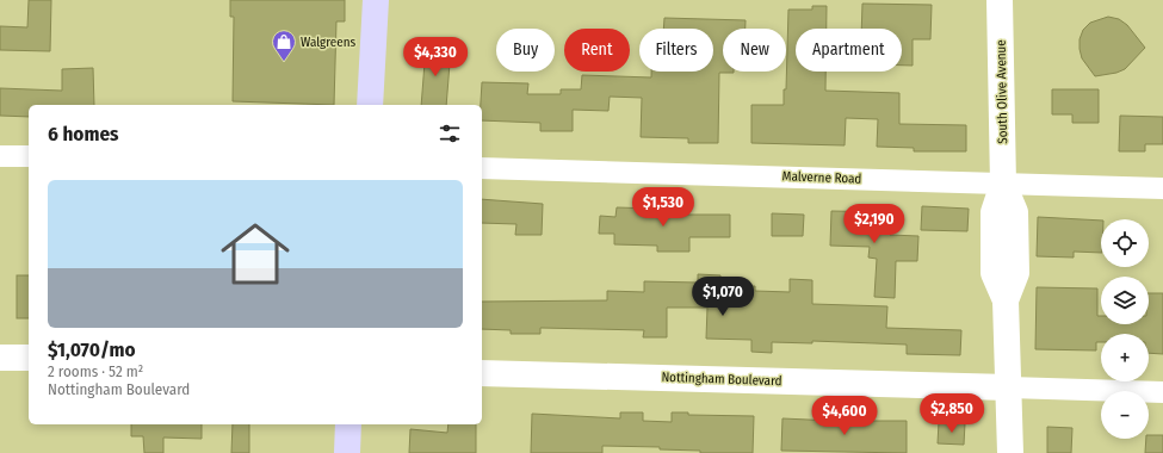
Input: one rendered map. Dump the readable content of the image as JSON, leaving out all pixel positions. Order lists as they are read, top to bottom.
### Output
{
  "streets": {
    "street": ["South Olive Avenue", "Malverne Road", "Nottingham Boulevard"]
  },
  "crossings": [
    ["South Olive Avenue", "Malverne Road"],
    ["South Olive Avenue", "Nottingham Boulevard"]
  ],
  "places": {
    "shop": ["Walgreens"]
  },
  "page": {
    "chip": [
      "Buy",
      "Rent",
      "Filters",
      "New",
      "Apartment"
    ],
    "price": [
      "$4,330",
      "$1,530",
      "$2,190",
      "$1,070",
      "$2,850",
      "$4,600"
    ],
    "heading": "6 homes",
    "list": [
      {
        "name": "$1,070/mo",
        "note": "2 rooms · 52 m² · Nottingham Boulevard"
      }
    ],
    "map_buttons": ["+", "−"]
  }
}
